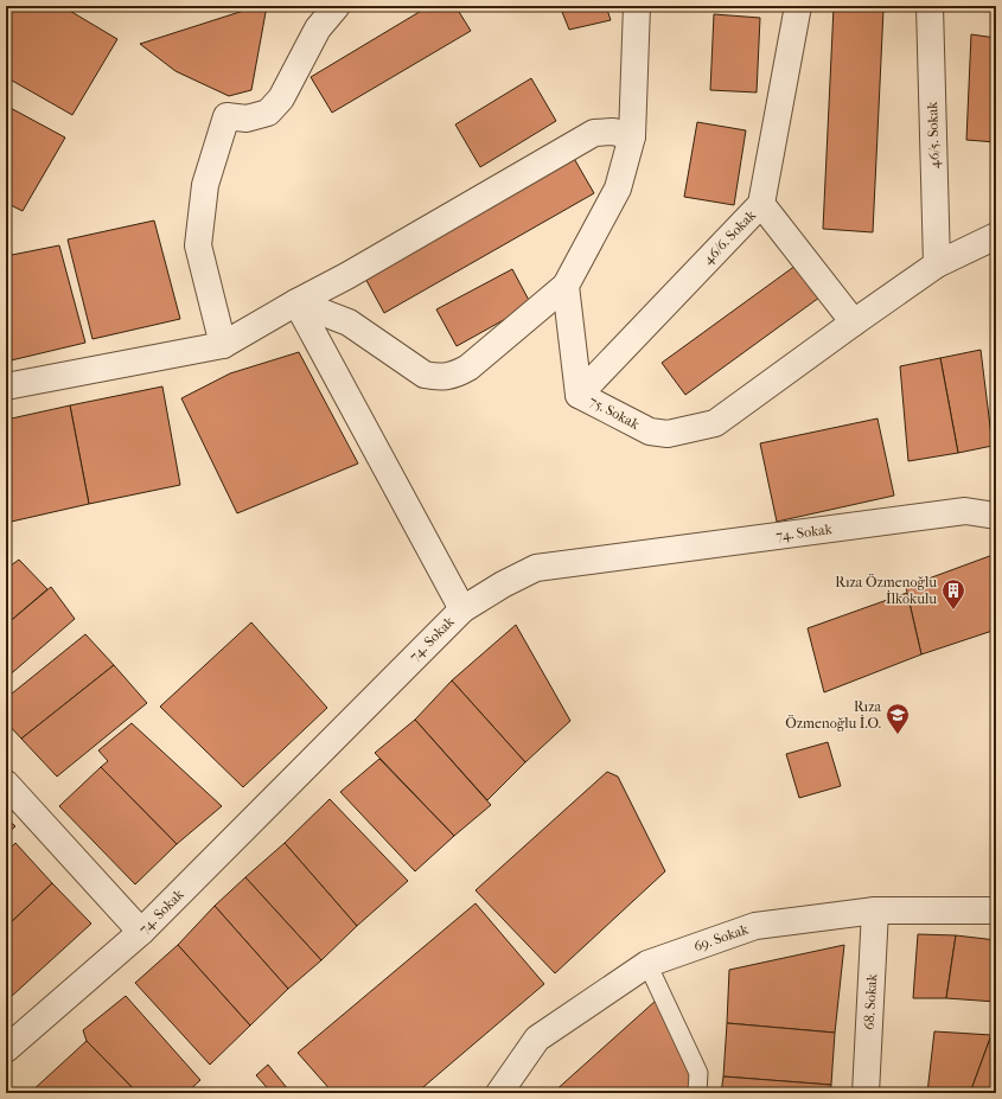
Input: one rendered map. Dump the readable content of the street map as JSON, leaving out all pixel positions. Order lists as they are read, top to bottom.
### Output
{
  "streets": {
    "street": [
      "46/5. Sokak",
      "46/6. Sokak",
      "75. Sokak",
      "74. Sokak",
      "69. Sokak",
      "68. Sokak"
    ]
  },
  "crossings": [
    ["46/5. Sokak", "75. Sokak"],
    ["46/6. Sokak", "75. Sokak"],
    ["69. Sokak", "68. Sokak"]
  ],
  "places": {
    "building": ["Rıza Özmenoğlu İlkokulu"],
    "school or university": ["Rıza Özmenoğlu İ.O."]
  }
}
